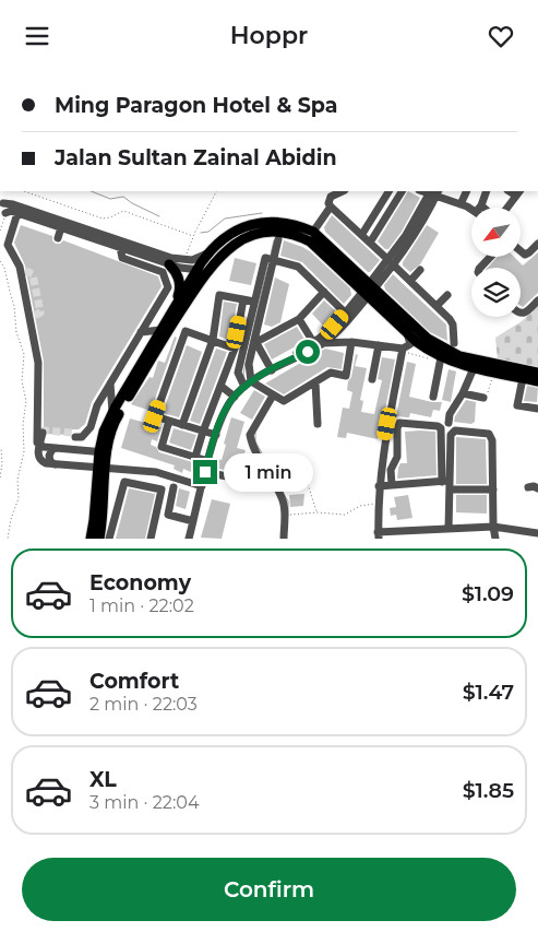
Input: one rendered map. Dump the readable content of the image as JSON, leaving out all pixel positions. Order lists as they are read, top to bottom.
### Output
{
  "north": "bottom left",
  "page": {
    "header": "Hoppr",
    "banner": ["Ming Paragon Hotel & Spa", "Jalan Sultan Zainal Abidin"],
    "bubble": "1 min",
    "list": [
      {
        "name": "Economy",
        "note": "1 min · 22:02",
        "value": "$1.09"
      },
      {
        "name": "Comfort",
        "note": "2 min · 22:03",
        "value": "$1.47"
      },
      {
        "name": "XL",
        "note": "3 min · 22:04",
        "value": "$1.85"
      }
    ],
    "buttons": "Confirm"
  }
}
